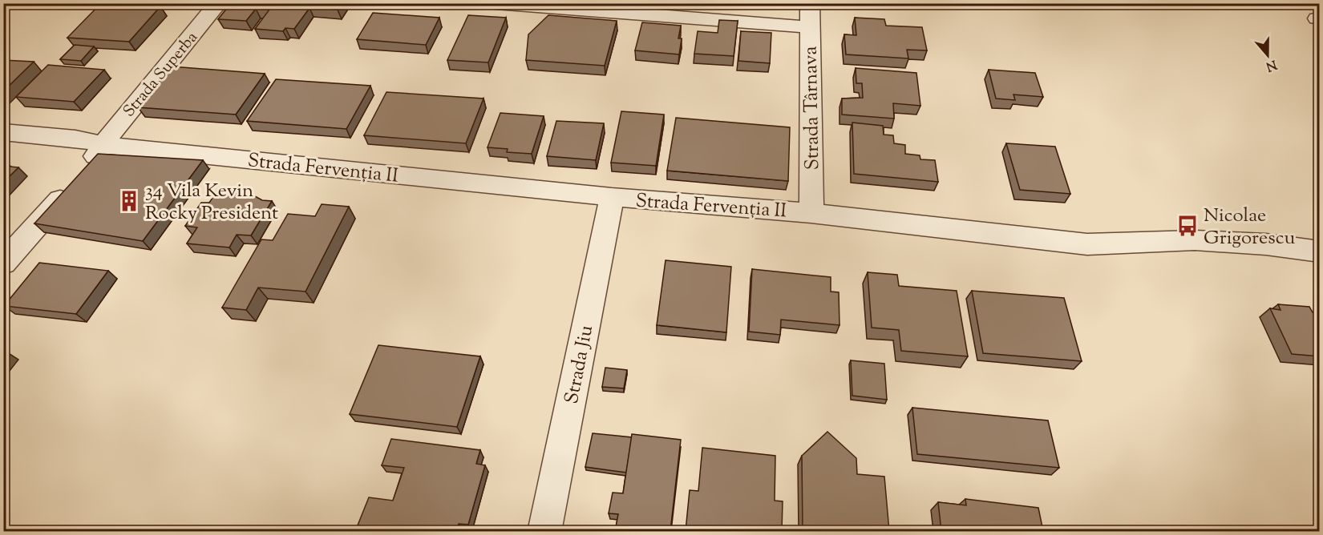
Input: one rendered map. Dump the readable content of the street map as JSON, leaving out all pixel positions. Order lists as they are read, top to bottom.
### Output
{
  "streets": {
    "street": [
      "Strada Superba",
      "Strada Târnava",
      "Strada Fervenția II",
      "Strada Jiu"
    ]
  },
  "crossings": [
    ["Strada Superba", "Strada Fervenția II"],
    ["Strada Târnava", "Strada Fervenția II"],
    ["Strada Fervenția II", "Strada Jiu"]
  ],
  "places": {
    "building": ["34 Vila Kevin Rocky President"],
    "bus stop": ["Nicolae Grigorescu"]
  },
  "north": "bottom"
}
